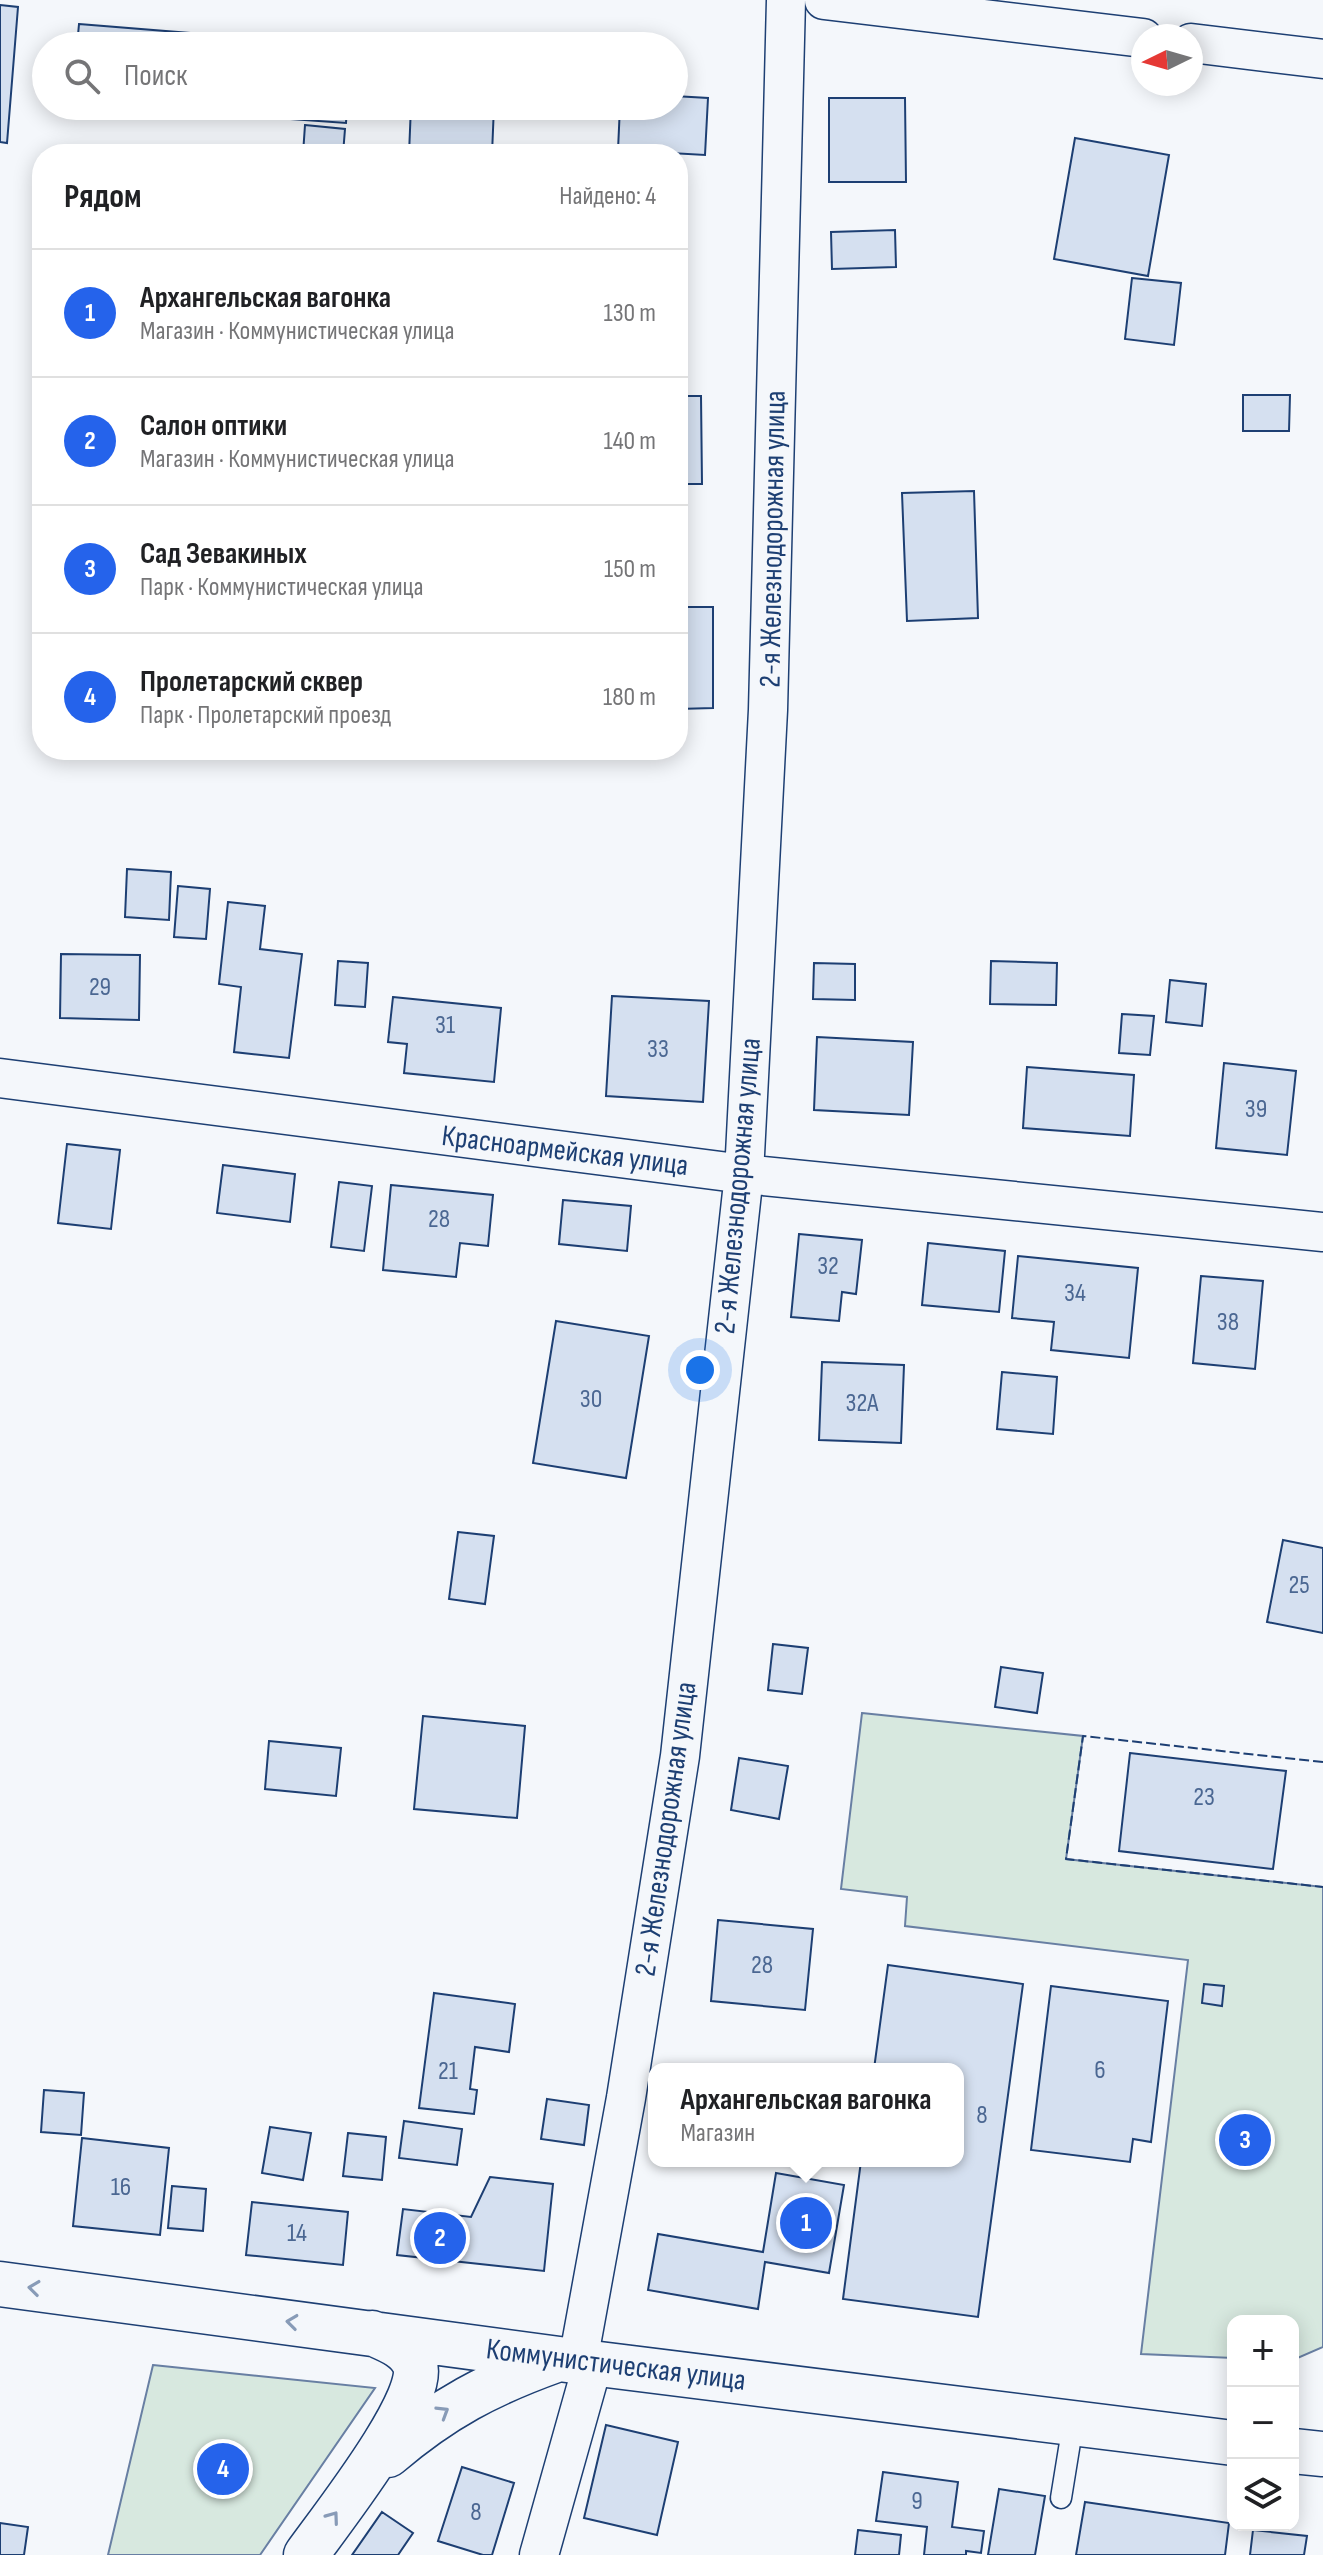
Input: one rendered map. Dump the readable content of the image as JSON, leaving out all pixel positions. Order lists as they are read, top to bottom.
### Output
{
  "streets": {
    "main road": ["Коммунистическая улица"],
    "street": ["2-я Железнодорожная улица", "Красноармейская улица"]
  },
  "crossings": [
    ["2-я Железнодорожная улица", "Красноармейская улица"],
    ["2-я Железнодорожная улица", "Коммунистическая улица"]
  ],
  "house_numbers": [
    "29",
    "31",
    "33",
    "39",
    "28",
    "32",
    "34",
    "38",
    "30",
    "32А",
    "25",
    "23",
    "28",
    "6",
    "21",
    "8",
    "16",
    "14",
    "9",
    "8"
  ],
  "north": "left",
  "page": {
    "search": "Поиск",
    "heading": ["Рядом", "Найдено: 4"],
    "list": [
      {
        "mark": "1",
        "name": "Архангельская вагонка",
        "note": "Магазин · Коммунистическая улица",
        "value": "130 m"
      },
      {
        "mark": "2",
        "name": "Салон оптики",
        "note": "Магазин · Коммунистическая улица",
        "value": "140 m"
      },
      {
        "mark": "3",
        "name": "Сад Зевакиных",
        "note": "Парк · Коммунистическая улица",
        "value": "150 m"
      },
      {
        "mark": "4",
        "name": "Пролетарский сквер",
        "note": "Парк · Пролетарский проезд",
        "value": "180 m"
      }
    ],
    "popup": ["Архангельская вагонка", "Магазин"],
    "pins": [
      "3",
      "1",
      "2",
      "4"
    ],
    "map_buttons": ["+", "−"]
  }
}
